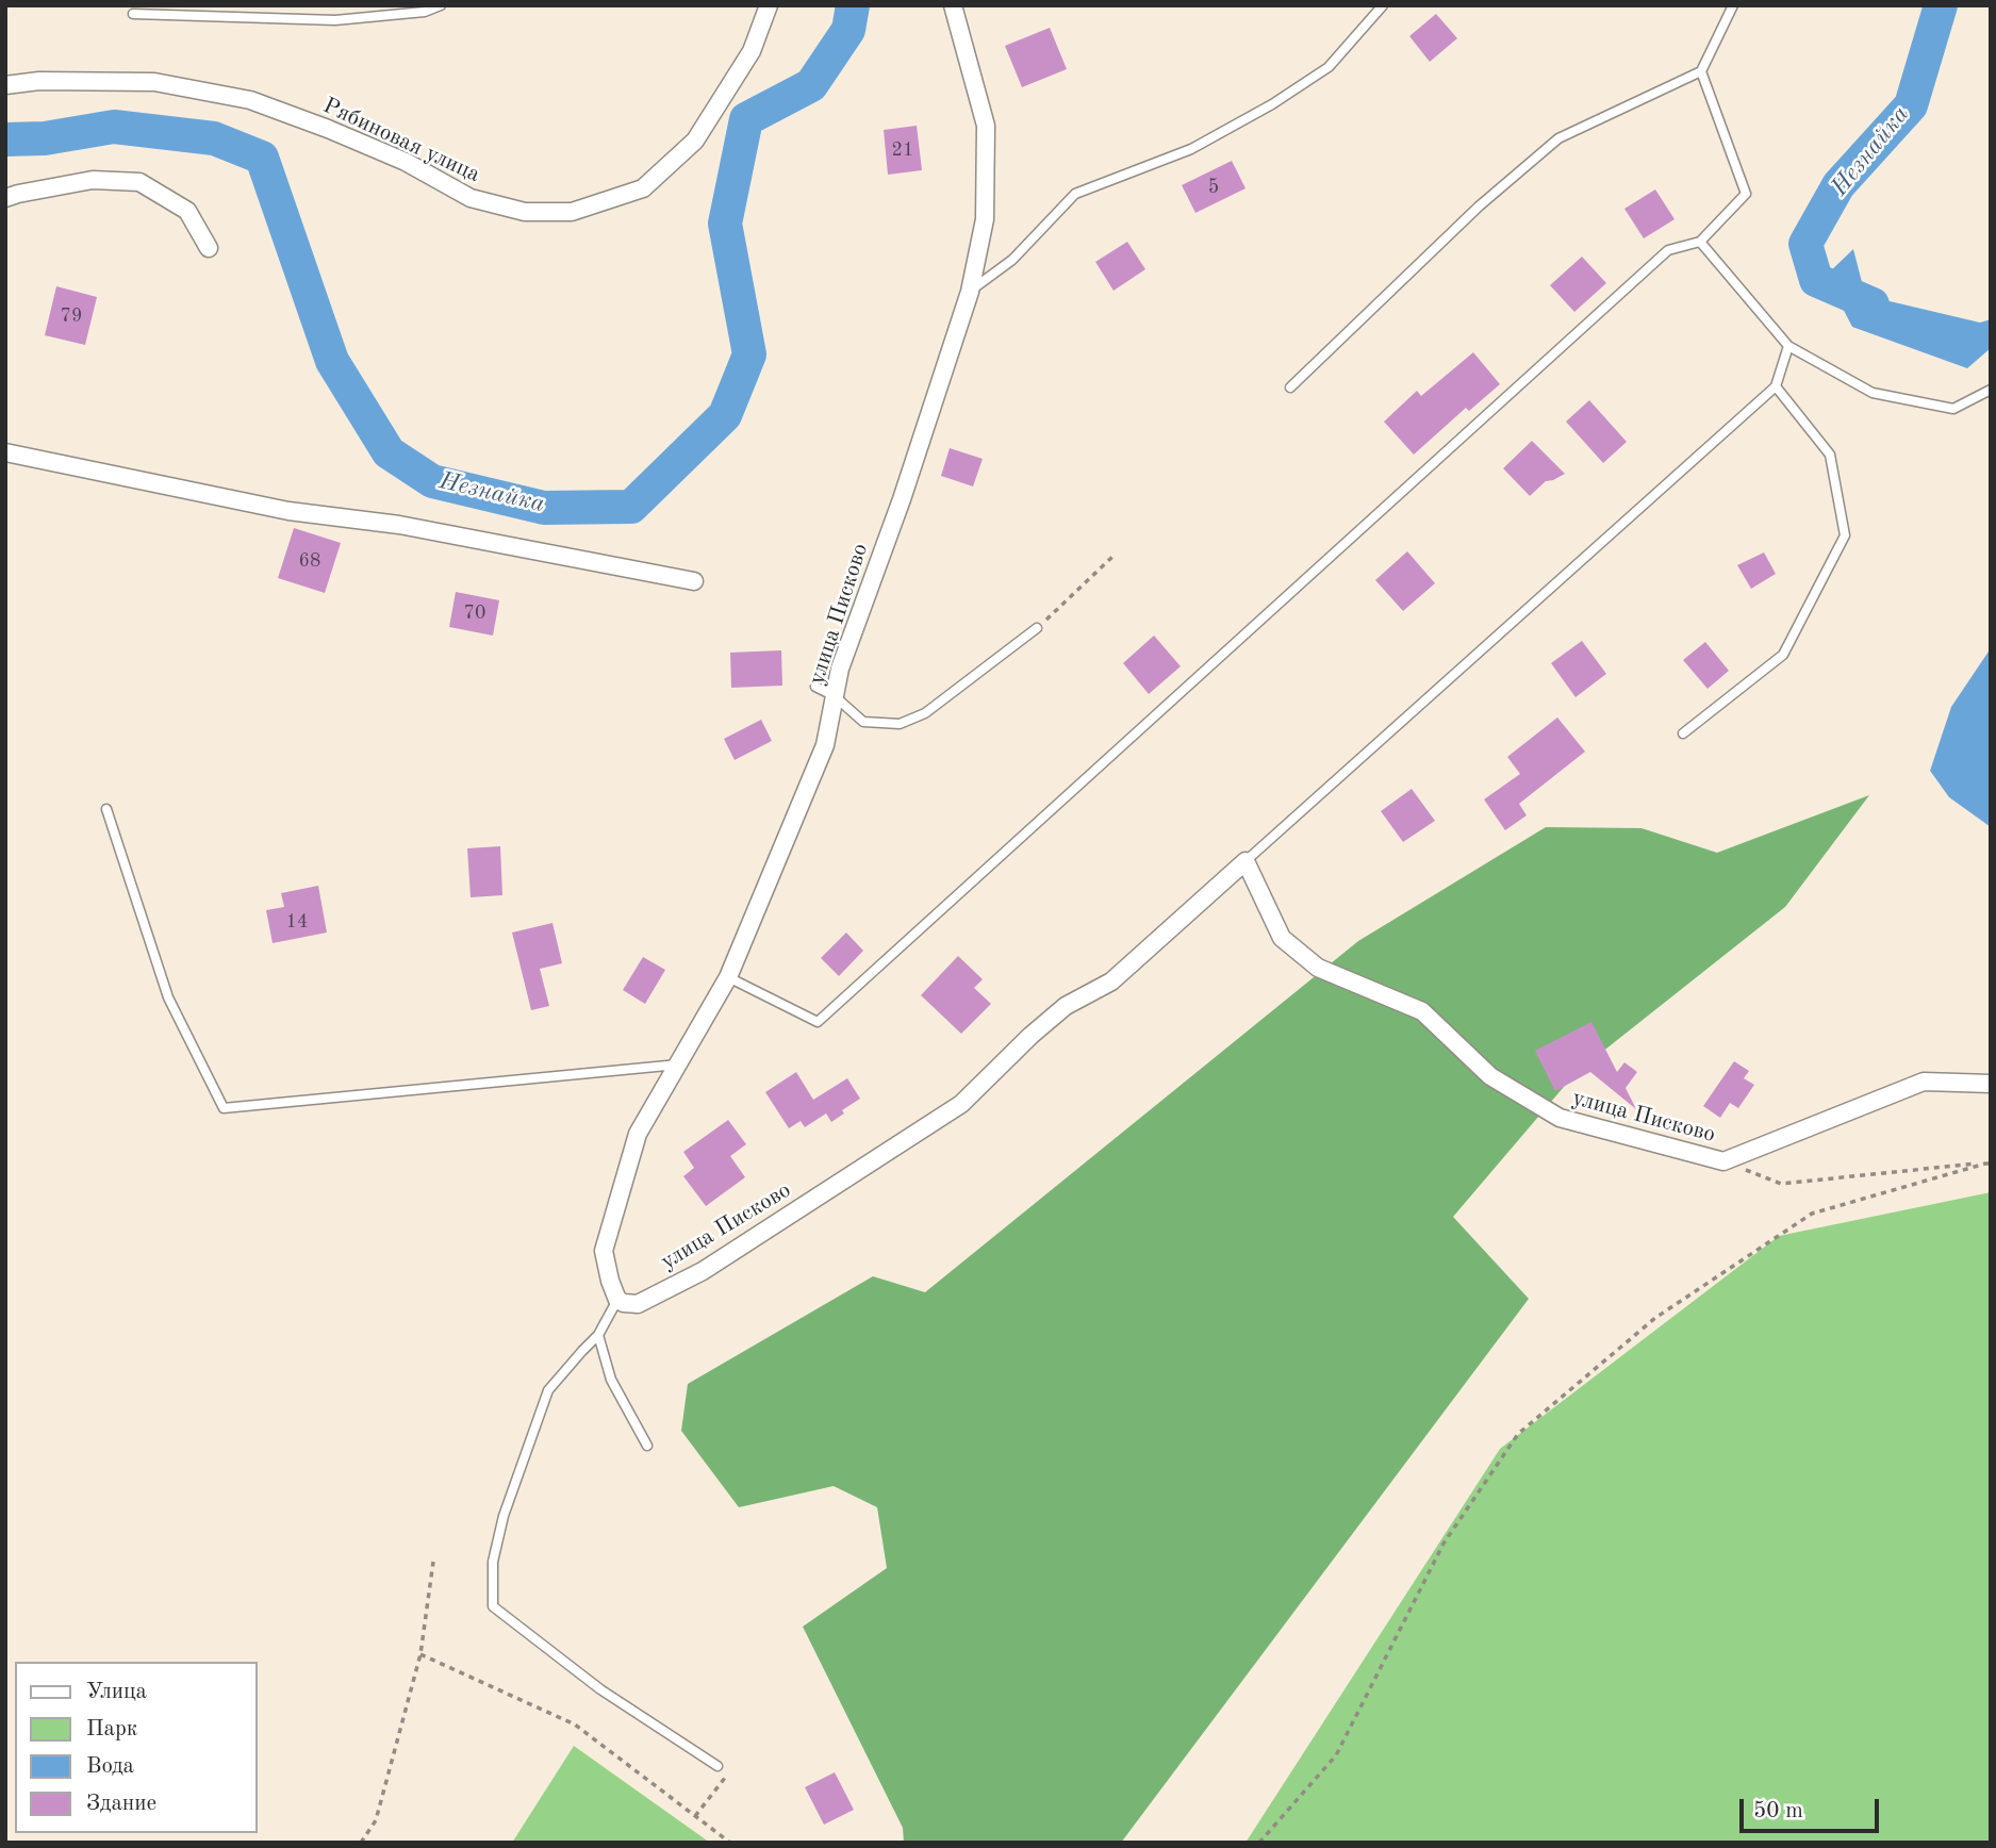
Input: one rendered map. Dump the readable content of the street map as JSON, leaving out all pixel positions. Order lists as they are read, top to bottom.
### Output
{
  "streets": {
    "street": ["Рябиновая улица", "улица Писково"]
  },
  "water": ["Незнайка"],
  "house_numbers": [
    "21",
    "5",
    "79",
    "68",
    "70",
    "14"
  ],
  "legend": [
    "Улица",
    "Парк",
    "Вода",
    "Здание"
  ],
  "scale_bar": "50 m"
}
